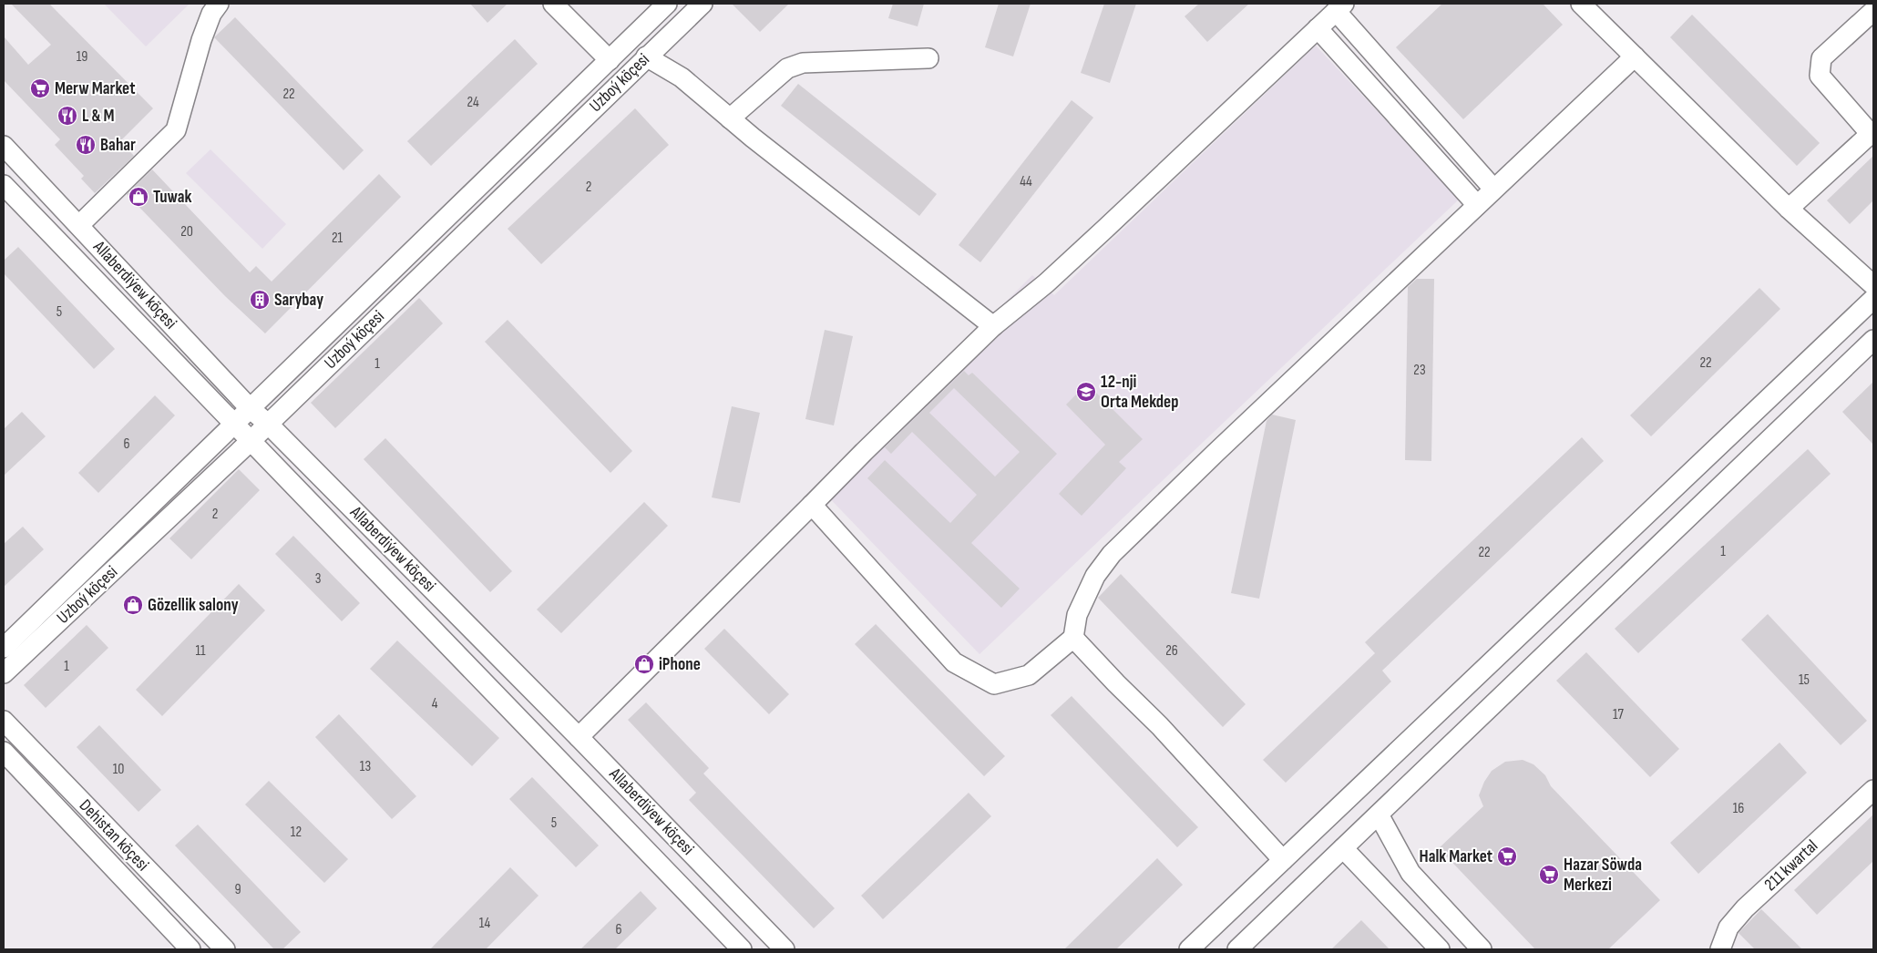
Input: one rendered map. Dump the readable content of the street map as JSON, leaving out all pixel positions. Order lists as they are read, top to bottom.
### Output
{
  "streets": {
    "street": [
      "Uzboý köçesi",
      "Allaberdiýew köçesi",
      "Dehistan köçesi",
      "211 kwartal"
    ]
  },
  "crossings": [
    ["Uzboý köçesi", "Allaberdiýew köçesi"]
  ],
  "places": {
    "supermarket": ["Merw Market", "Halk Market", "Hazar Söwda Merkezi"],
    "restaurant": ["L & M", "Bahar"],
    "shop": ["Tuwak", "Gözellik salony", "iPhone"],
    "building": ["Sarybay"],
    "school or university": ["12-nji Orta Mekdep"]
  },
  "house_numbers": [
    "19",
    "22",
    "24",
    "44",
    "2",
    "20",
    "21",
    "5",
    "22",
    "1",
    "23",
    "6",
    "2",
    "1",
    "22",
    "3",
    "11",
    "26",
    "1",
    "15",
    "4",
    "17",
    "13",
    "10",
    "16",
    "5",
    "12",
    "9",
    "14",
    "6"
  ]
}
